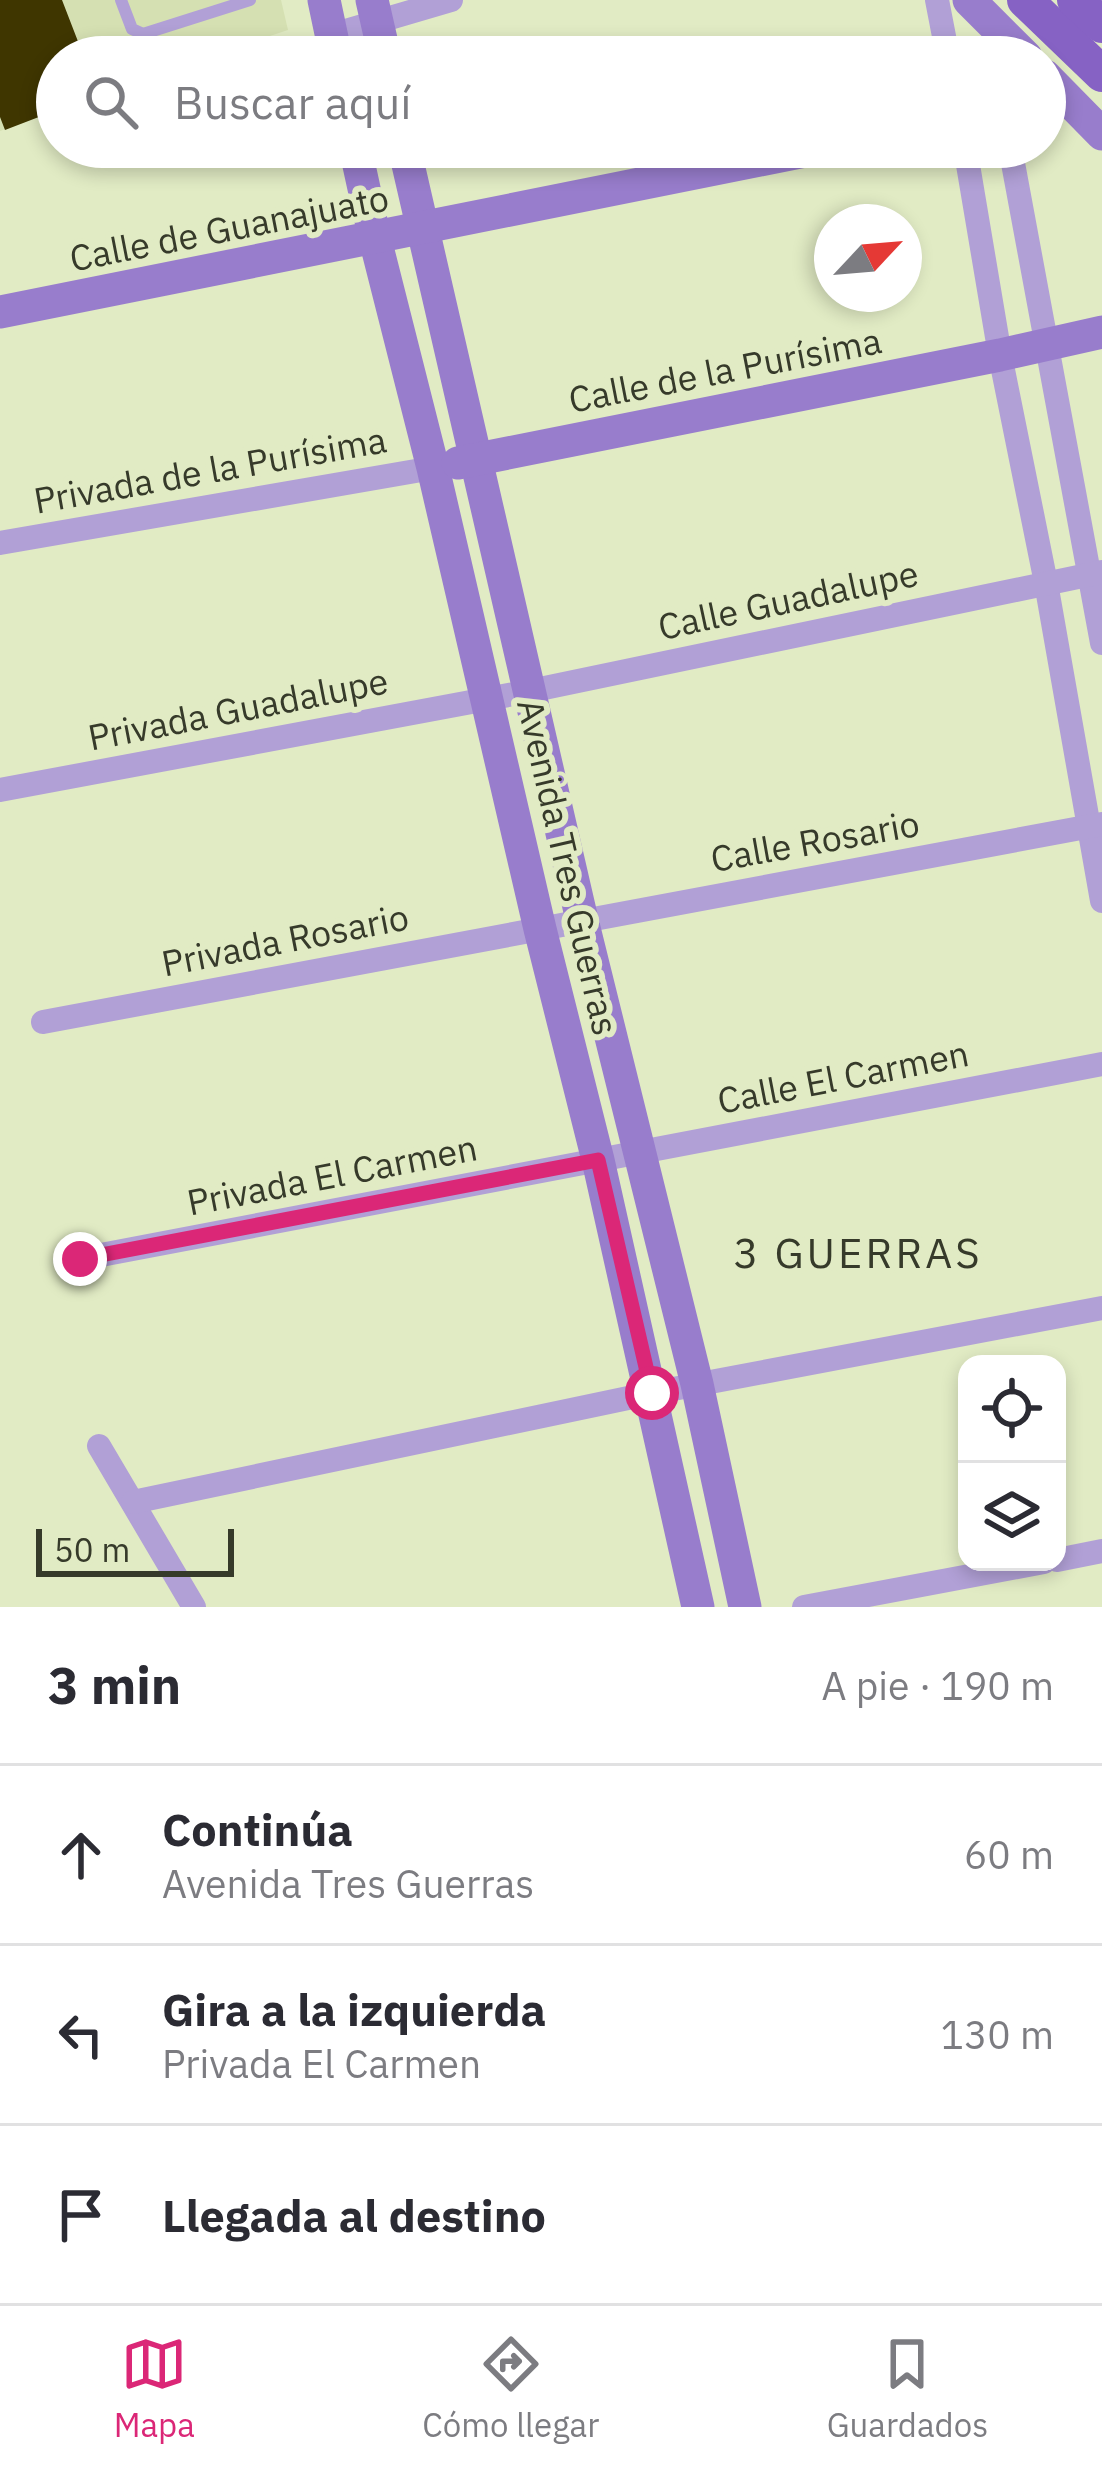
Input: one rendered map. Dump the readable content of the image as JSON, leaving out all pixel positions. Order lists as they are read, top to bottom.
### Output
{
  "streets": {
    "main road": ["Calle de Guanajuato", "Calle de la Purísima", "Avenida Tres Guerras"],
    "street": [
      "Privada de la Purísima",
      "Calle Guadalupe",
      "Privada Guadalupe",
      "Calle Rosario",
      "Privada Rosario",
      "Calle El Carmen",
      "Privada El Carmen"
    ]
  },
  "crossings": [
    ["Calle de Guanajuato", "Avenida Tres Guerras"],
    ["Calle de la Purísima", "Privada de la Purísima"],
    ["Calle de la Purísima", "Avenida Tres Guerras"],
    ["Privada de la Purísima", "Avenida Tres Guerras"],
    ["Calle Guadalupe", "Privada Guadalupe"],
    ["Calle Guadalupe", "Avenida Tres Guerras"],
    ["Privada Guadalupe", "Avenida Tres Guerras"],
    ["Calle Rosario", "Avenida Tres Guerras"],
    ["Calle Rosario", "Privada Rosario"],
    ["Avenida Tres Guerras", "Privada Rosario"],
    ["Avenida Tres Guerras", "Calle El Carmen"],
    ["Avenida Tres Guerras", "Privada El Carmen"],
    ["Calle El Carmen", "Privada El Carmen"]
  ],
  "districts": ["3 GUERRAS"],
  "scale_bar": "50 m",
  "north": "top right",
  "page": {
    "search": "Buscar aquí",
    "scale": "50 m",
    "heading": ["3 min", "A pie · 190 m"],
    "list": [
      ["Continúa", "Avenida Tres Guerras", "60 m"],
      ["Gira a la izquierda", "Privada El Carmen", "130 m"],
      "Llegada al destino"
    ],
    "nav": ["Mapa", "Cómo llegar", "Guardados"]
  }
}
